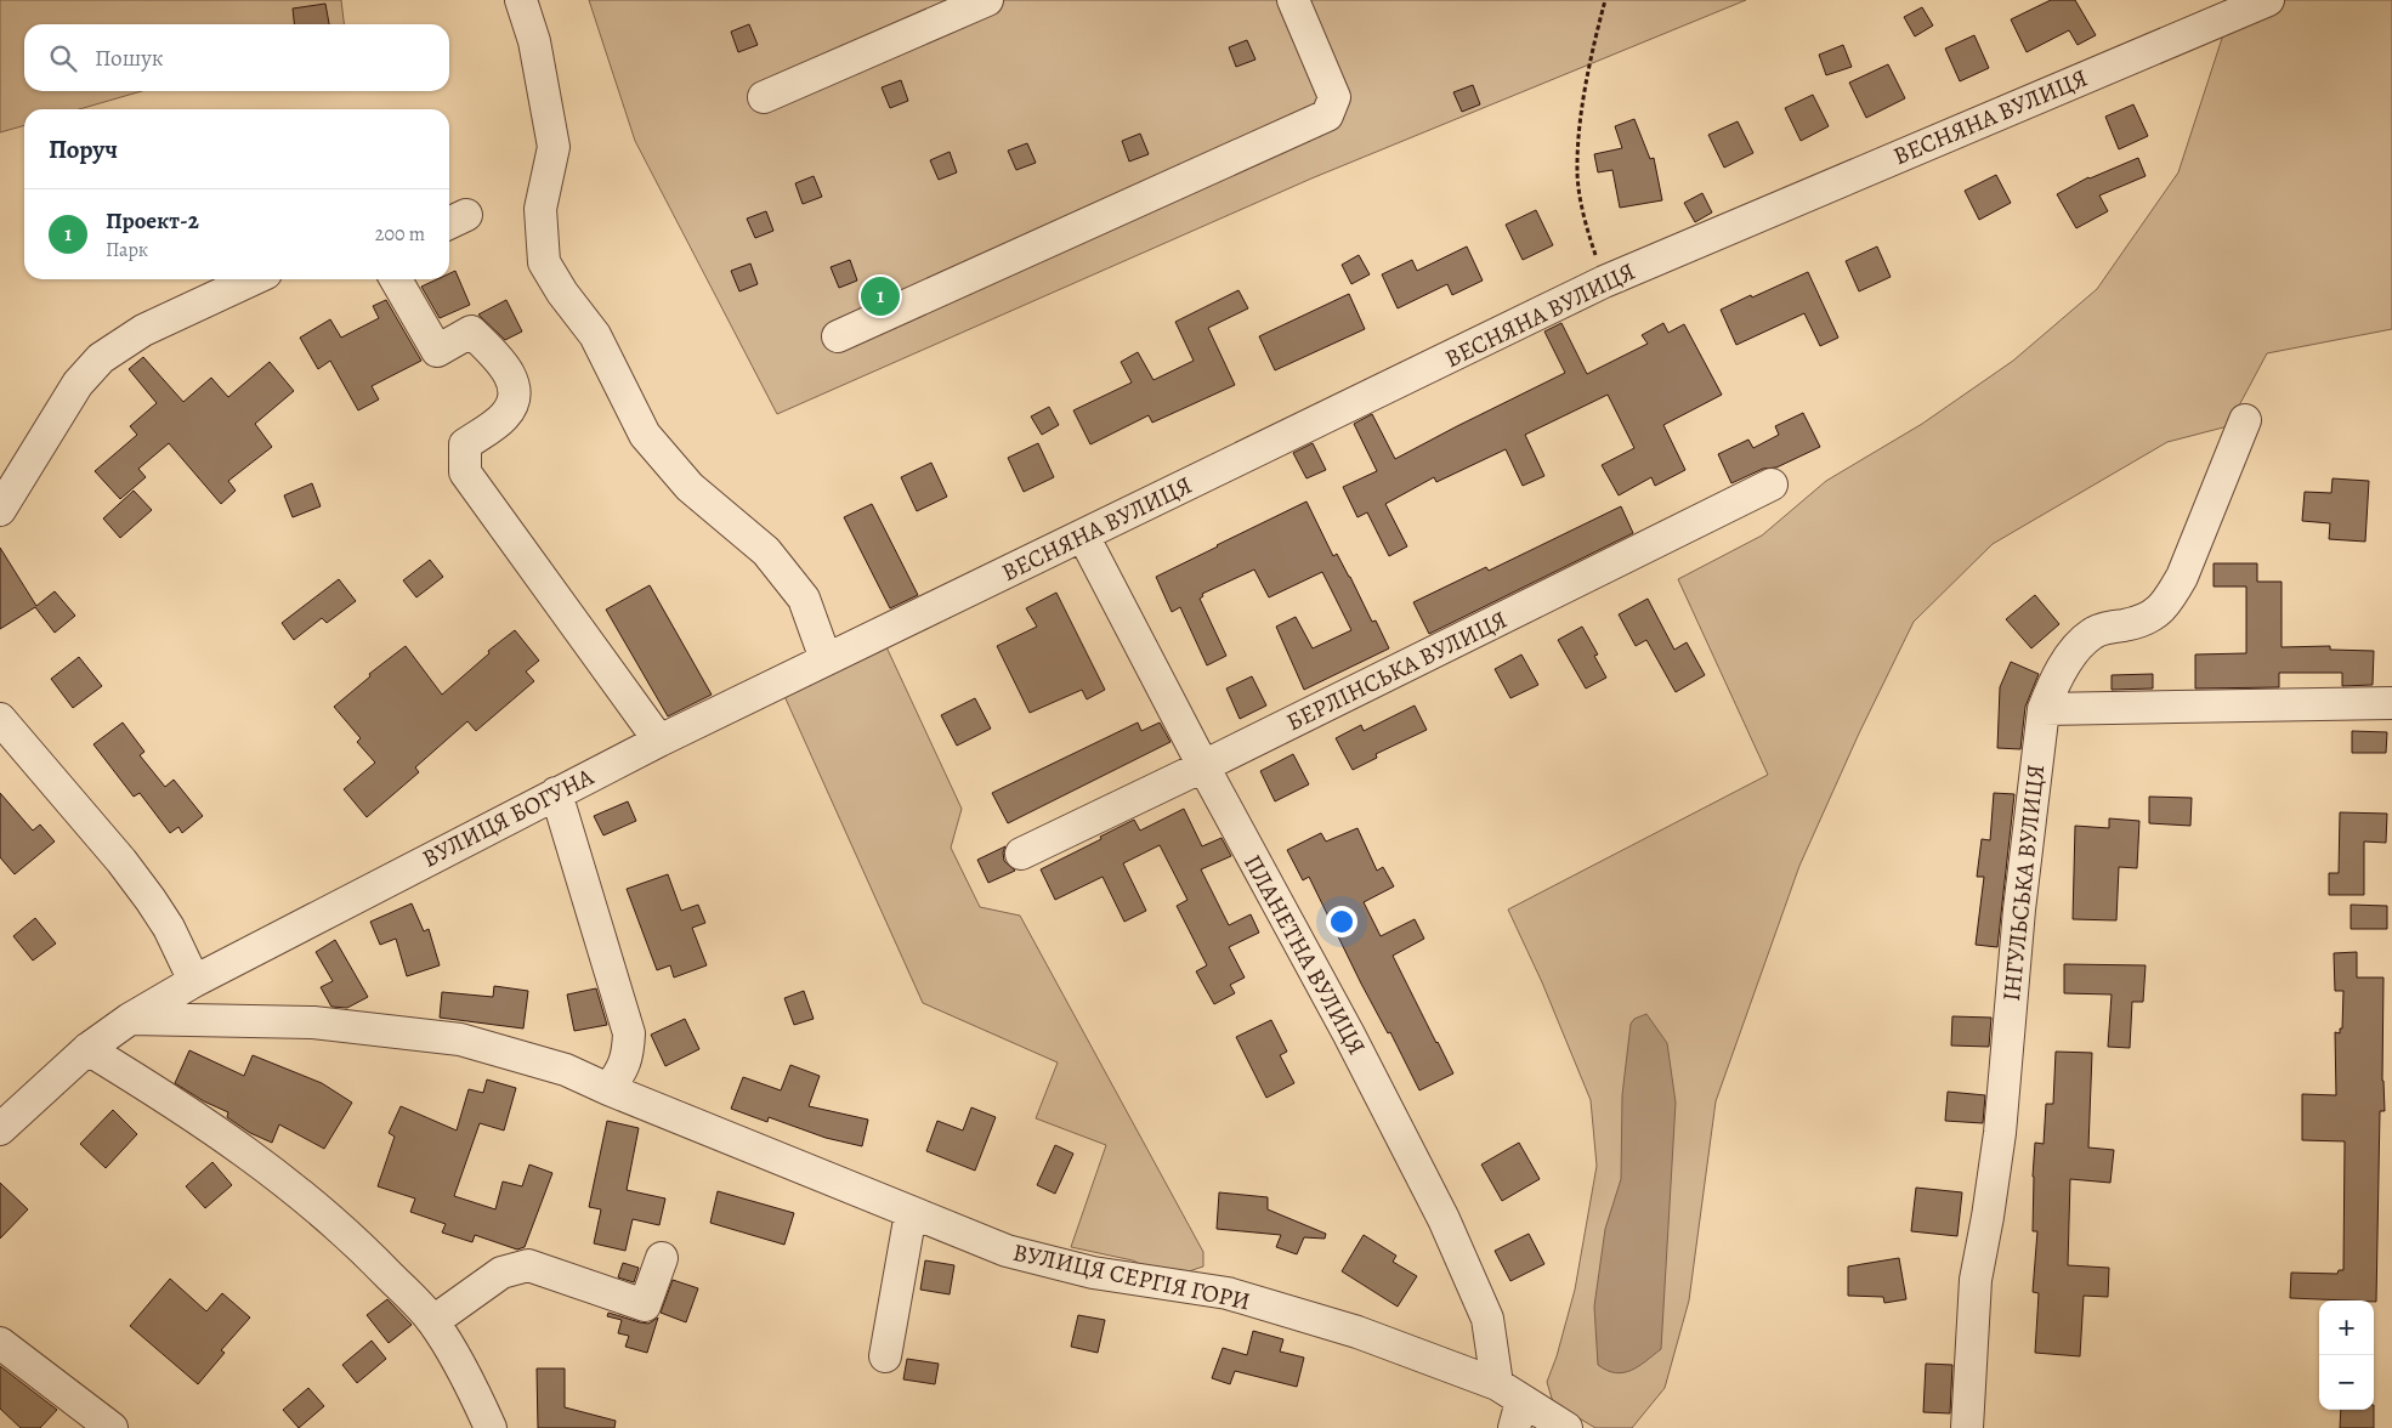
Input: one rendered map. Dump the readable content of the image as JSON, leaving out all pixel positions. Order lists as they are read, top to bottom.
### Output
{
  "streets": {
    "street": [
      "ВЕСНЯНА ВУЛИЦЯ",
      "БЕРЛІНСЬКА ВУЛИЦЯ",
      "ВУЛИЦЯ БОГУНА",
      "ІНГУЛЬСЬКА ВУЛИЦЯ",
      "ПЛАНЕТНА ВУЛИЦЯ",
      "ВУЛИЦЯ СЕРГІЯ ГОРИ"
    ]
  },
  "crossings": [
    ["ВЕСНЯНА ВУЛИЦЯ", "ВУЛИЦЯ БОГУНА"],
    ["ВЕСНЯНА ВУЛИЦЯ", "ПЛАНЕТНА ВУЛИЦЯ"],
    ["БЕРЛІНСЬКА ВУЛИЦЯ", "ПЛАНЕТНА ВУЛИЦЯ"],
    ["ВУЛИЦЯ БОГУНА", "ВУЛИЦЯ СЕРГІЯ ГОРИ"],
    ["ПЛАНЕТНА ВУЛИЦЯ", "ВУЛИЦЯ СЕРГІЯ ГОРИ"]
  ],
  "page": {
    "search": "Пошук",
    "heading": "Поруч",
    "list": [
      {
        "mark": "1",
        "name": "Проект-2",
        "note": "Парк",
        "value": "200 m"
      }
    ],
    "pins": "1",
    "map_buttons": ["+", "−"]
  }
}
